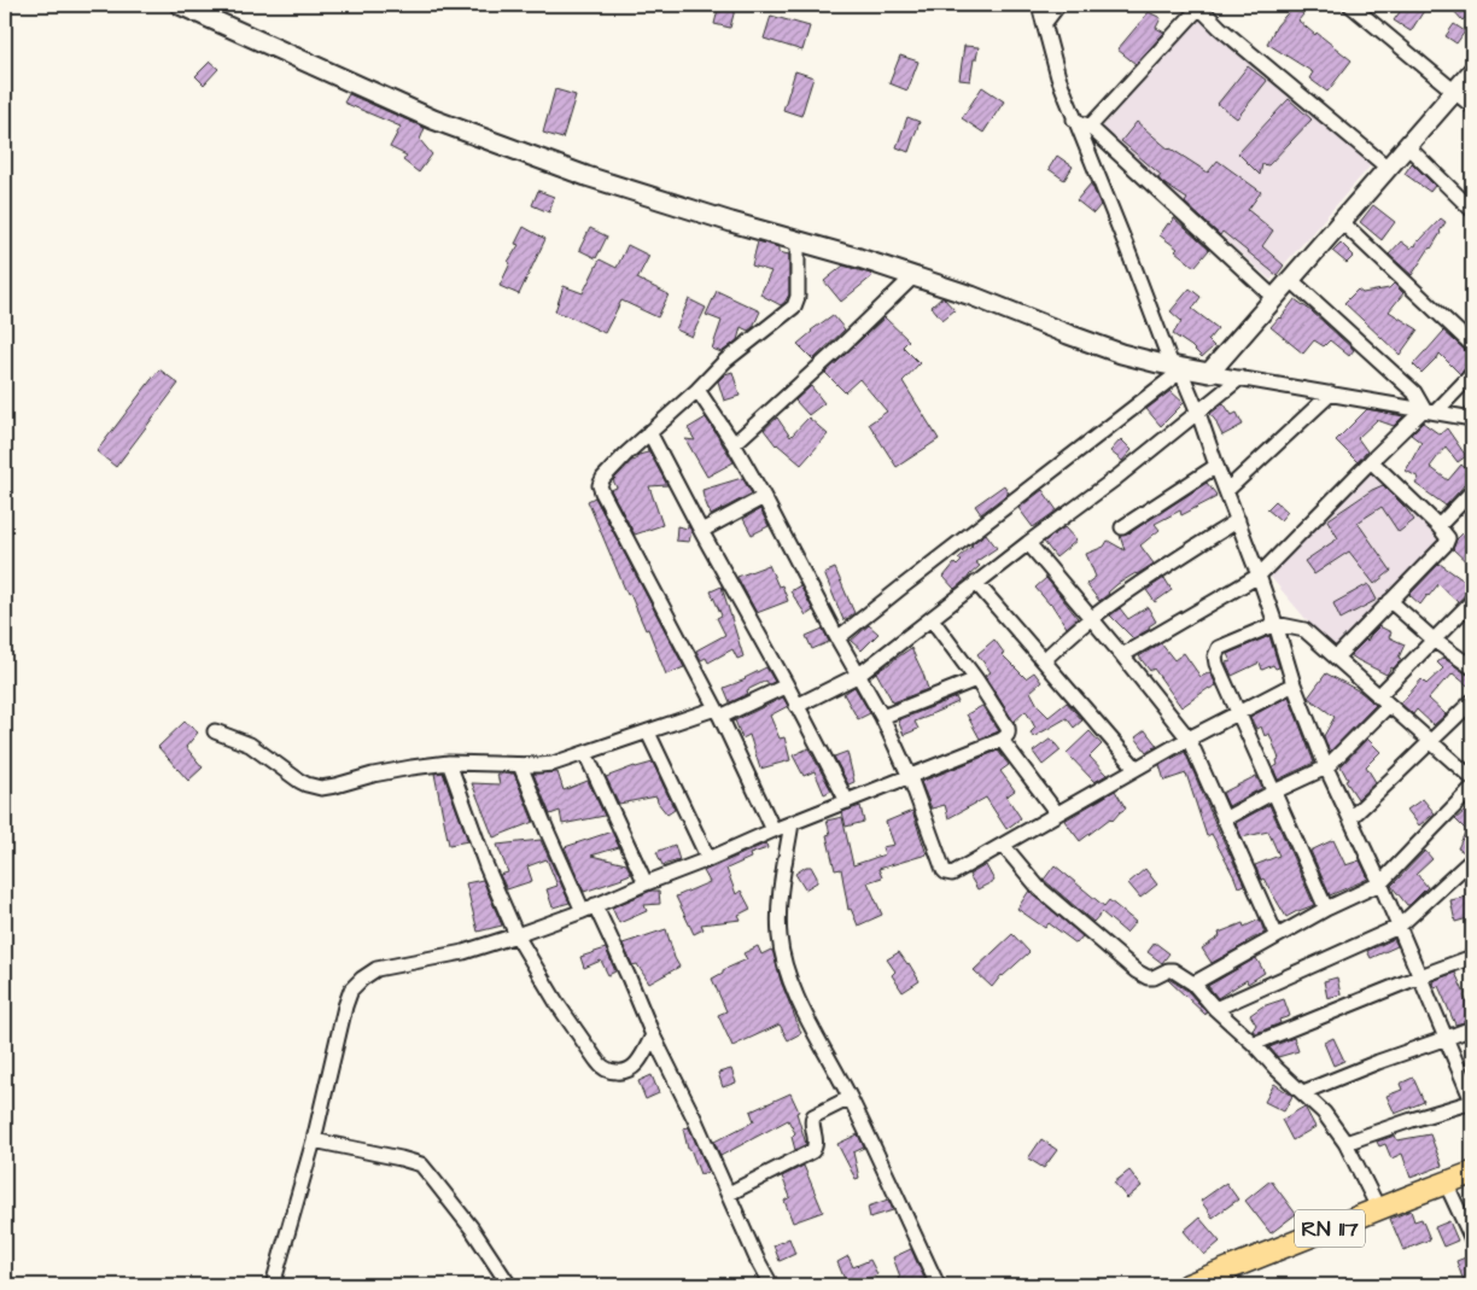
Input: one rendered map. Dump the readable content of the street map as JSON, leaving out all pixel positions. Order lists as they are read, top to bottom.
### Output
{
  "streets": {
    "main road": ["RN 117"]
  }
}
